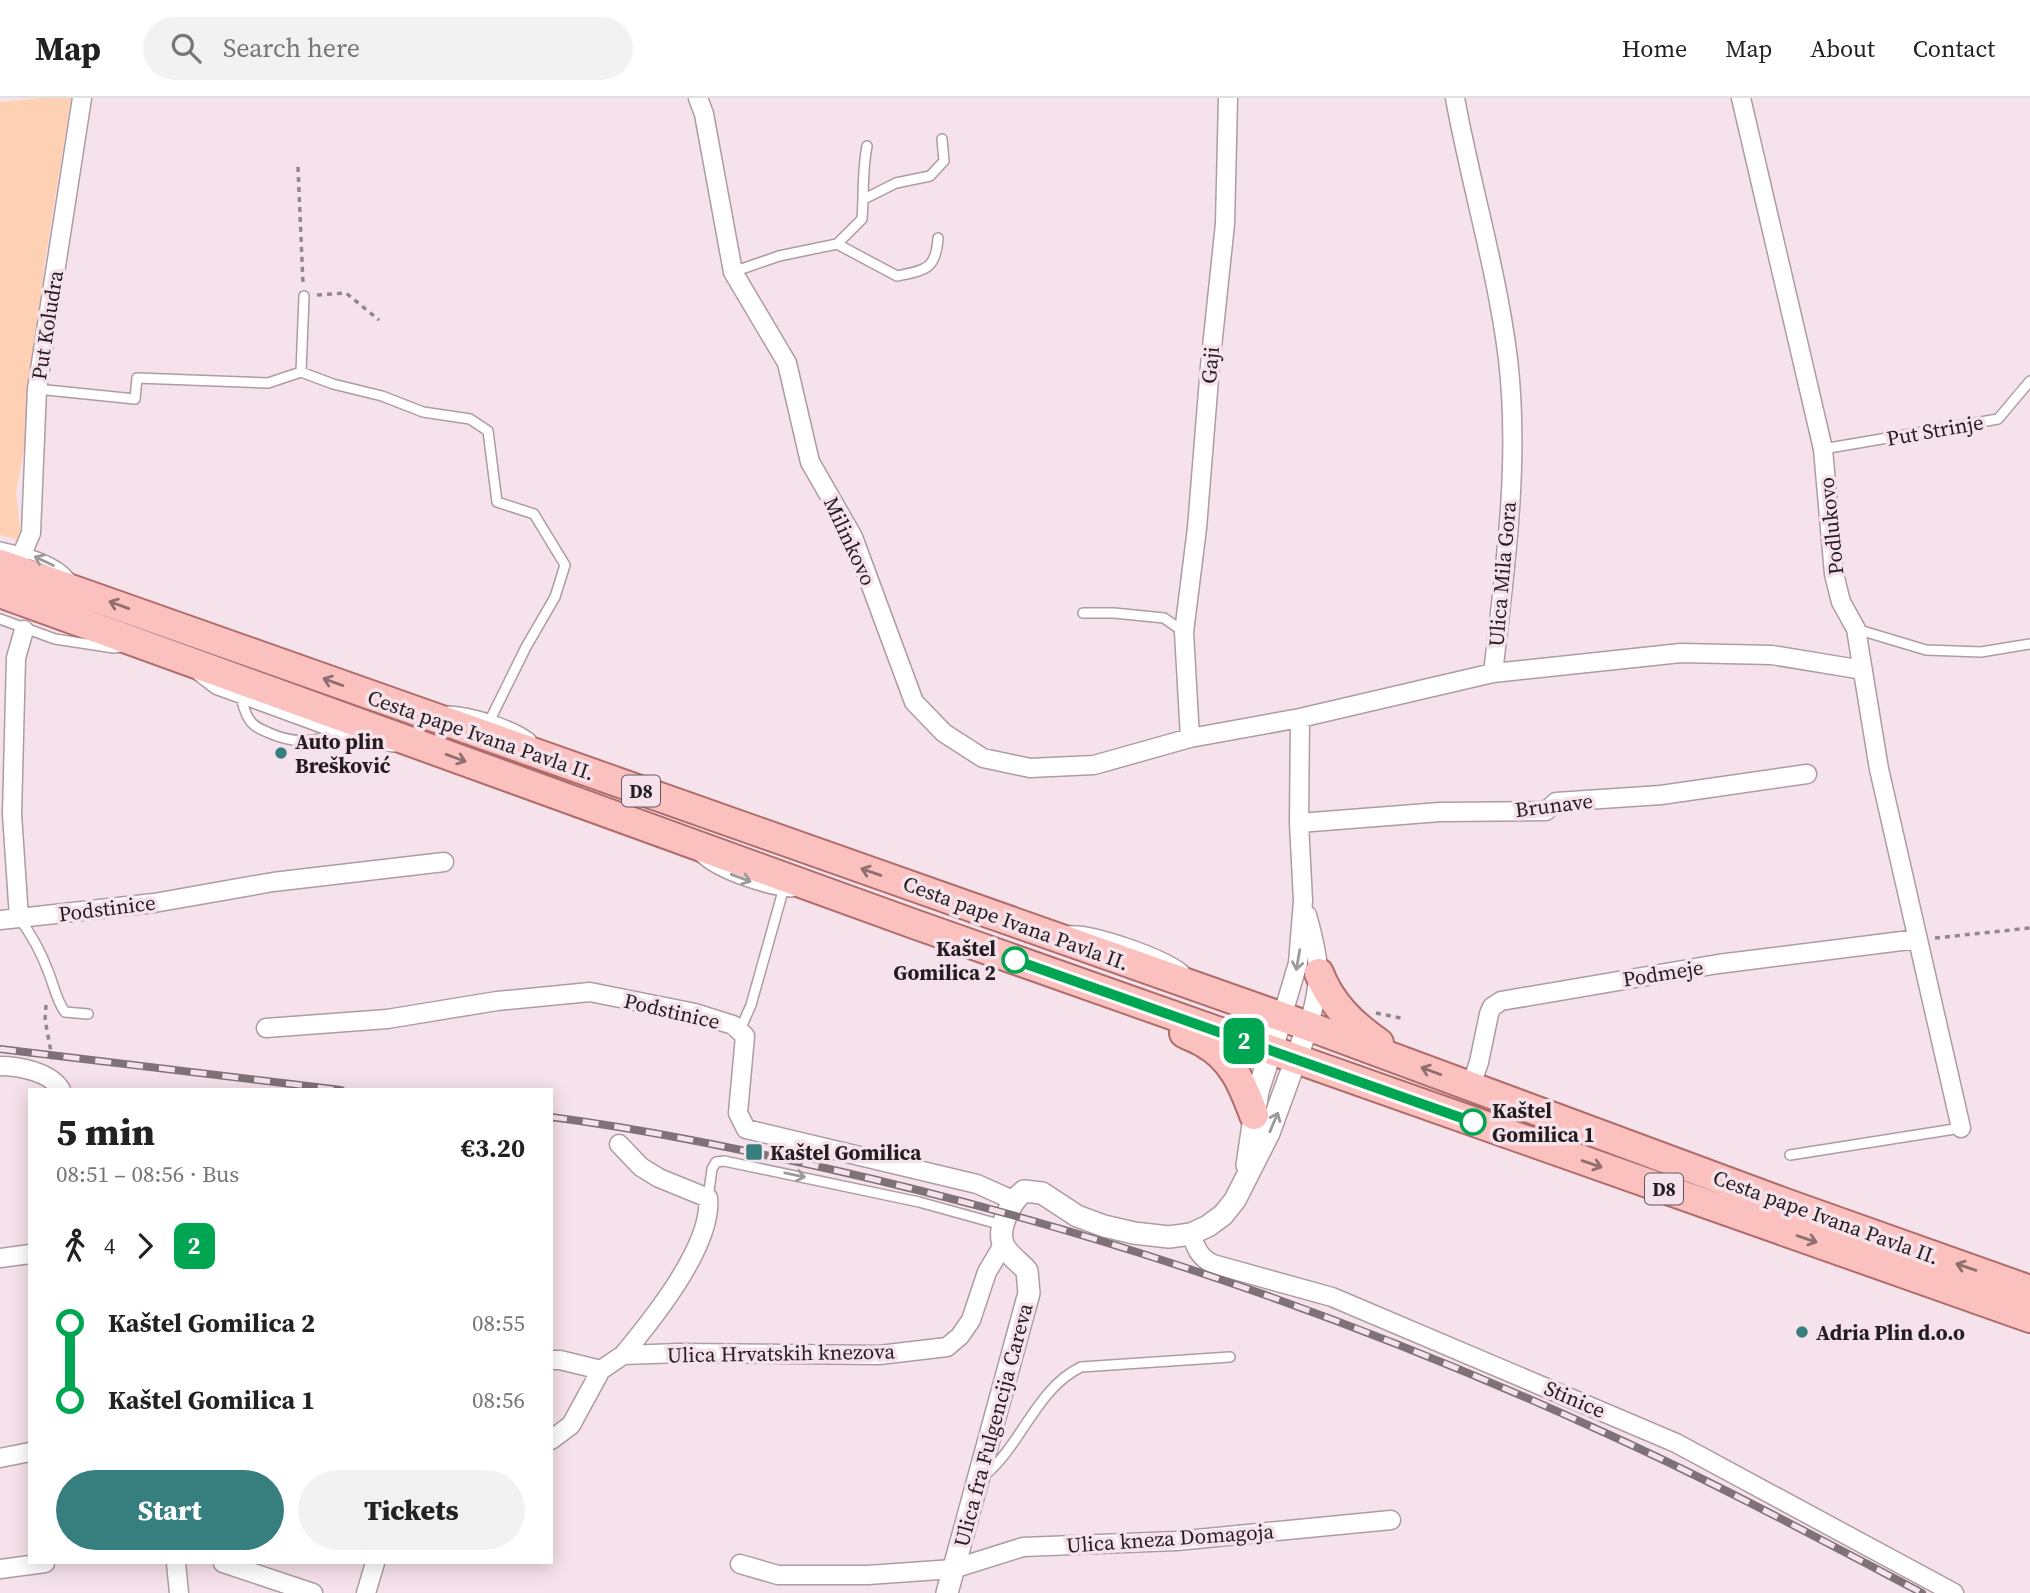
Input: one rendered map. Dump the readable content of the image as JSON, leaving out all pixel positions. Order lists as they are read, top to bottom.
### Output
{
  "streets": {
    "main road": ["Cesta pape Ivana Pavla II.", "D8"],
    "street": [
      "Put Koludra",
      "Gaji",
      "Podlukovo",
      "Milinkovo",
      "Ulica Mila Gora",
      "Brunave",
      "Podstinice",
      "Podmeje",
      "Ulica Hrvatskih knezova",
      "Stinice",
      "Ulica fra Fulgencija Careva",
      "Ulica kneza Domagoja"
    ],
    "lane": ["Put Strinje"]
  },
  "crossings": [
    ["Put Koludra", "Cesta pape Ivana Pavla II."],
    ["Gaji", "Milinkovo"],
    ["Put Strinje", "Podlukovo"],
    ["Podlukovo", "Podmeje"],
    ["Cesta pape Ivana Pavla II.", "Podmeje"],
    ["Ulica Hrvatskih knezova", "Ulica fra Fulgencija Careva"],
    ["Ulica fra Fulgencija Careva", "Ulica kneza Domagoja"]
  ],
  "places": {
    "other": [
      "Auto plin Brešković",
      "Kaštel Gomilica 2",
      "Kaštel Gomilica 1",
      "Adria Plin d.o.o"
    ],
    "transit": ["Kaštel Gomilica"]
  },
  "lines": ["bus line 2"],
  "page": {
    "header": "Map",
    "search": "Search here",
    "nav": [
      "Home",
      "Map",
      "About",
      "Contact"
    ],
    "on_map": "2",
    "heading": ["5 min", "08:51 – 08:56 · Bus", "€3.20"],
    "legs": ["4", "2"],
    "list": [
      {
        "name": "Kaštel Gomilica 2",
        "value": "08:55"
      },
      {
        "name": "Kaštel Gomilica 1",
        "value": "08:56"
      }
    ],
    "buttons": ["Start", "Tickets"]
  }
}
